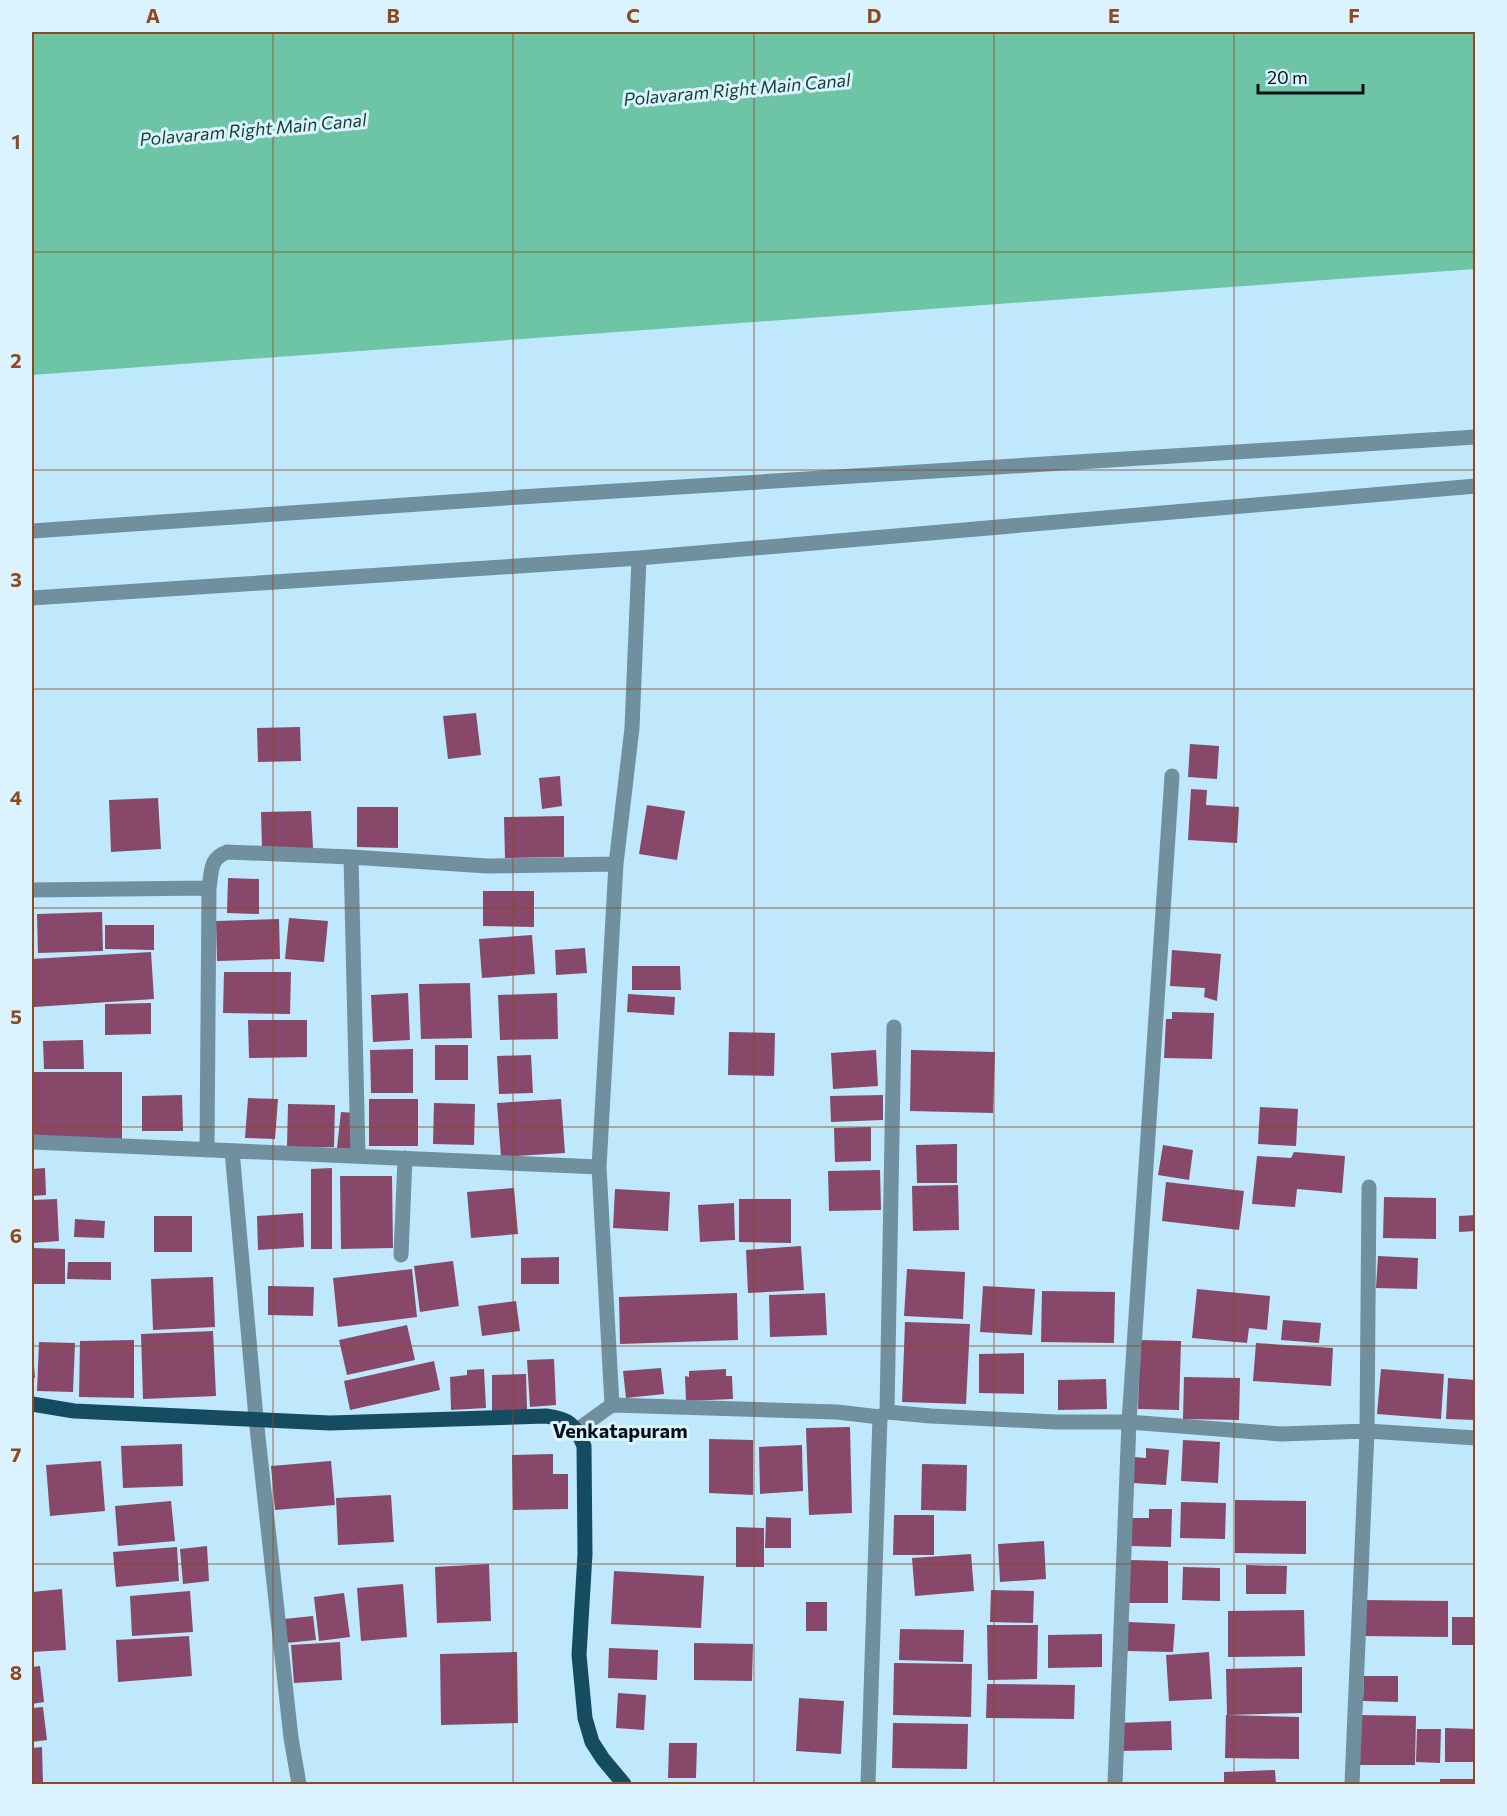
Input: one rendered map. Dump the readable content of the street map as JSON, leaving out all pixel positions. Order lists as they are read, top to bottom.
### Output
{
  "districts": ["Venkatapuram"],
  "water": ["Polavaram Right Main Canal"],
  "scale_bar": "20 m",
  "grid": {
    "columns": [
      "A",
      "B",
      "C",
      "D",
      "E",
      "F"
    ],
    "rows": [
      "1",
      "2",
      "3",
      "4",
      "5",
      "6",
      "7",
      "8"
    ]
  }
}
